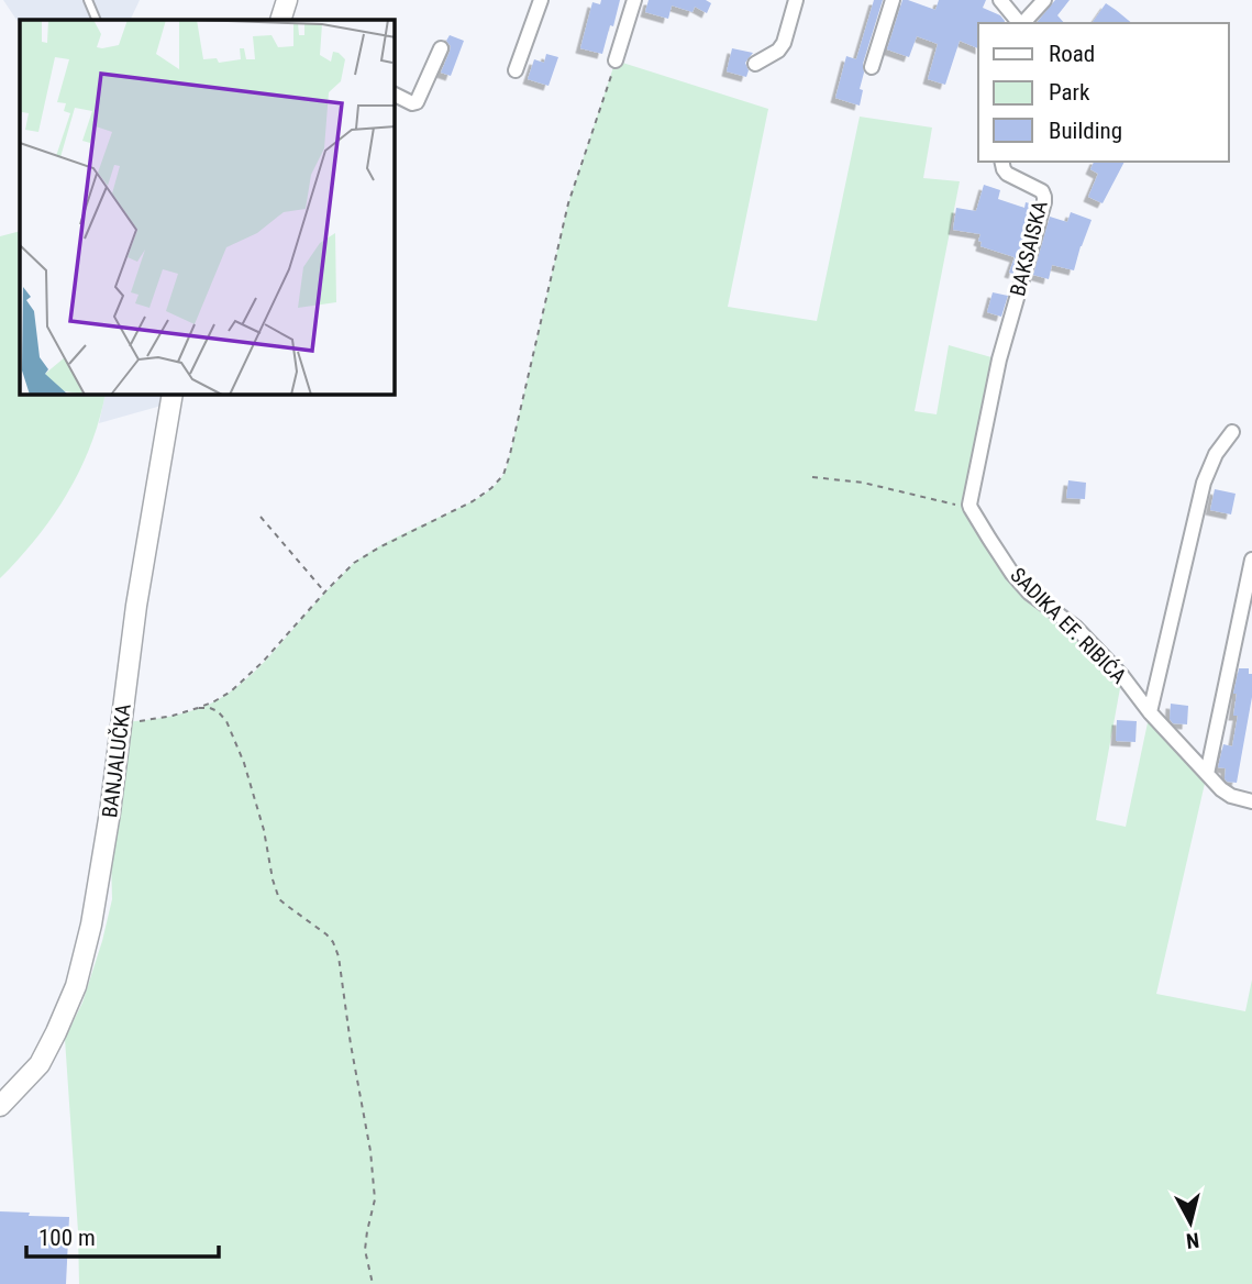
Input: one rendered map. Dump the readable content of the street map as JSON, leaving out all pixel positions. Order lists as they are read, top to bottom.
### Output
{
  "streets": {
    "main road": ["BANJALUČKA"],
    "street": ["BAKSAISKA", "SADIKA EF. RIBIĆA"]
  },
  "crossings": [
    ["BAKSAISKA", "SADIKA EF. RIBIĆA"]
  ],
  "legend": ["Road", "Park", "Building"],
  "scale_bar": "100 m",
  "north": "bottom"
}
